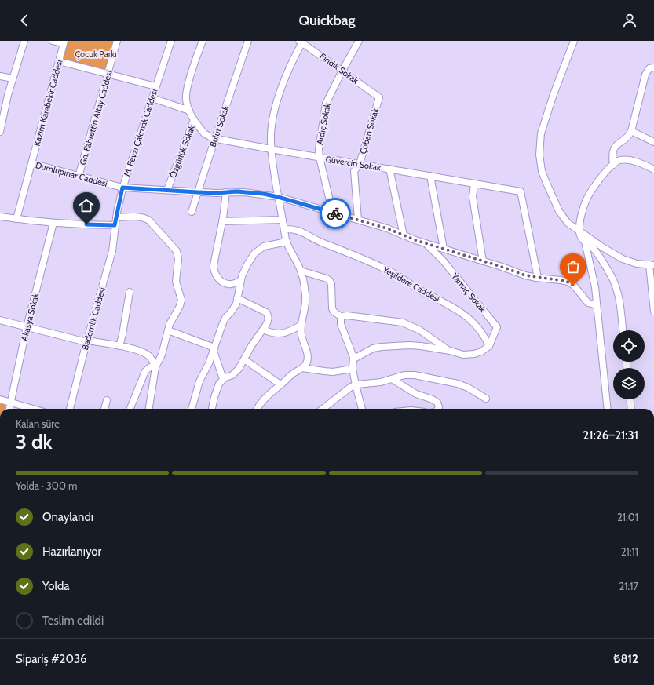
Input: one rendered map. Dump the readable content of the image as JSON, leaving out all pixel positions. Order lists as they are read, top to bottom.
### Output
{
  "streets": {
    "street": [
      "Fındık Sokak",
      "Kazım Karabekir Caddesi",
      "Gn. Fahrettin Altay Caddesi",
      "Ardıç Sokak",
      "Bulut Sokak",
      "Çoban Sokak",
      "M. Fevzi Çakmak Caddesi",
      "Özgürlük Sokak",
      "Güvercin Sokak",
      "Dumlupınar Caddesi",
      "Yeşildere Caddesi",
      "Yamaç Sokak",
      "Akasya Sokak",
      "Bademlik Caddesi"
    ]
  },
  "crossings": [
    ["Fındık Sokak", "Ardıç Sokak"],
    ["Fındık Sokak", "Çoban Sokak"],
    ["Kazım Karabekir Caddesi", "Dumlupınar Caddesi"],
    ["Gn. Fahrettin Altay Caddesi", "Dumlupınar Caddesi"],
    ["Ardıç Sokak", "Güvercin Sokak"],
    ["Ardıç Sokak", "Dumlupınar Caddesi"],
    ["Bulut Sokak", "Güvercin Sokak"],
    ["Bulut Sokak", "Dumlupınar Caddesi"],
    ["Çoban Sokak", "Güvercin Sokak"],
    ["Çoban Sokak", "Dumlupınar Caddesi"],
    ["M. Fevzi Çakmak Caddesi", "Dumlupınar Caddesi"],
    ["M. Fevzi Çakmak Caddesi", "Bademlik Caddesi"],
    ["Özgürlük Sokak", "Güvercin Sokak"],
    ["Özgürlük Sokak", "Dumlupınar Caddesi"],
    ["Güvercin Sokak", "Dumlupınar Caddesi"],
    ["Dumlupınar Caddesi", "Yamaç Sokak"],
    ["Yeşildere Caddesi", "Yamaç Sokak"]
  ],
  "parks": ["Çocuk Parkı"],
  "page": {
    "header": "Quickbag",
    "heading": ["3 dk", "Kalan süre", "21:26–21:31"],
    "panel": ["Sipariş #2036", "₺812"],
    "bar": "Yolda · 300 m",
    "list": [
      ["Onaylandı", "21:01"],
      ["Hazırlanıyor", "21:11"],
      ["Yolda", "21:17"],
      "Teslim edildi"
    ]
  }
}
